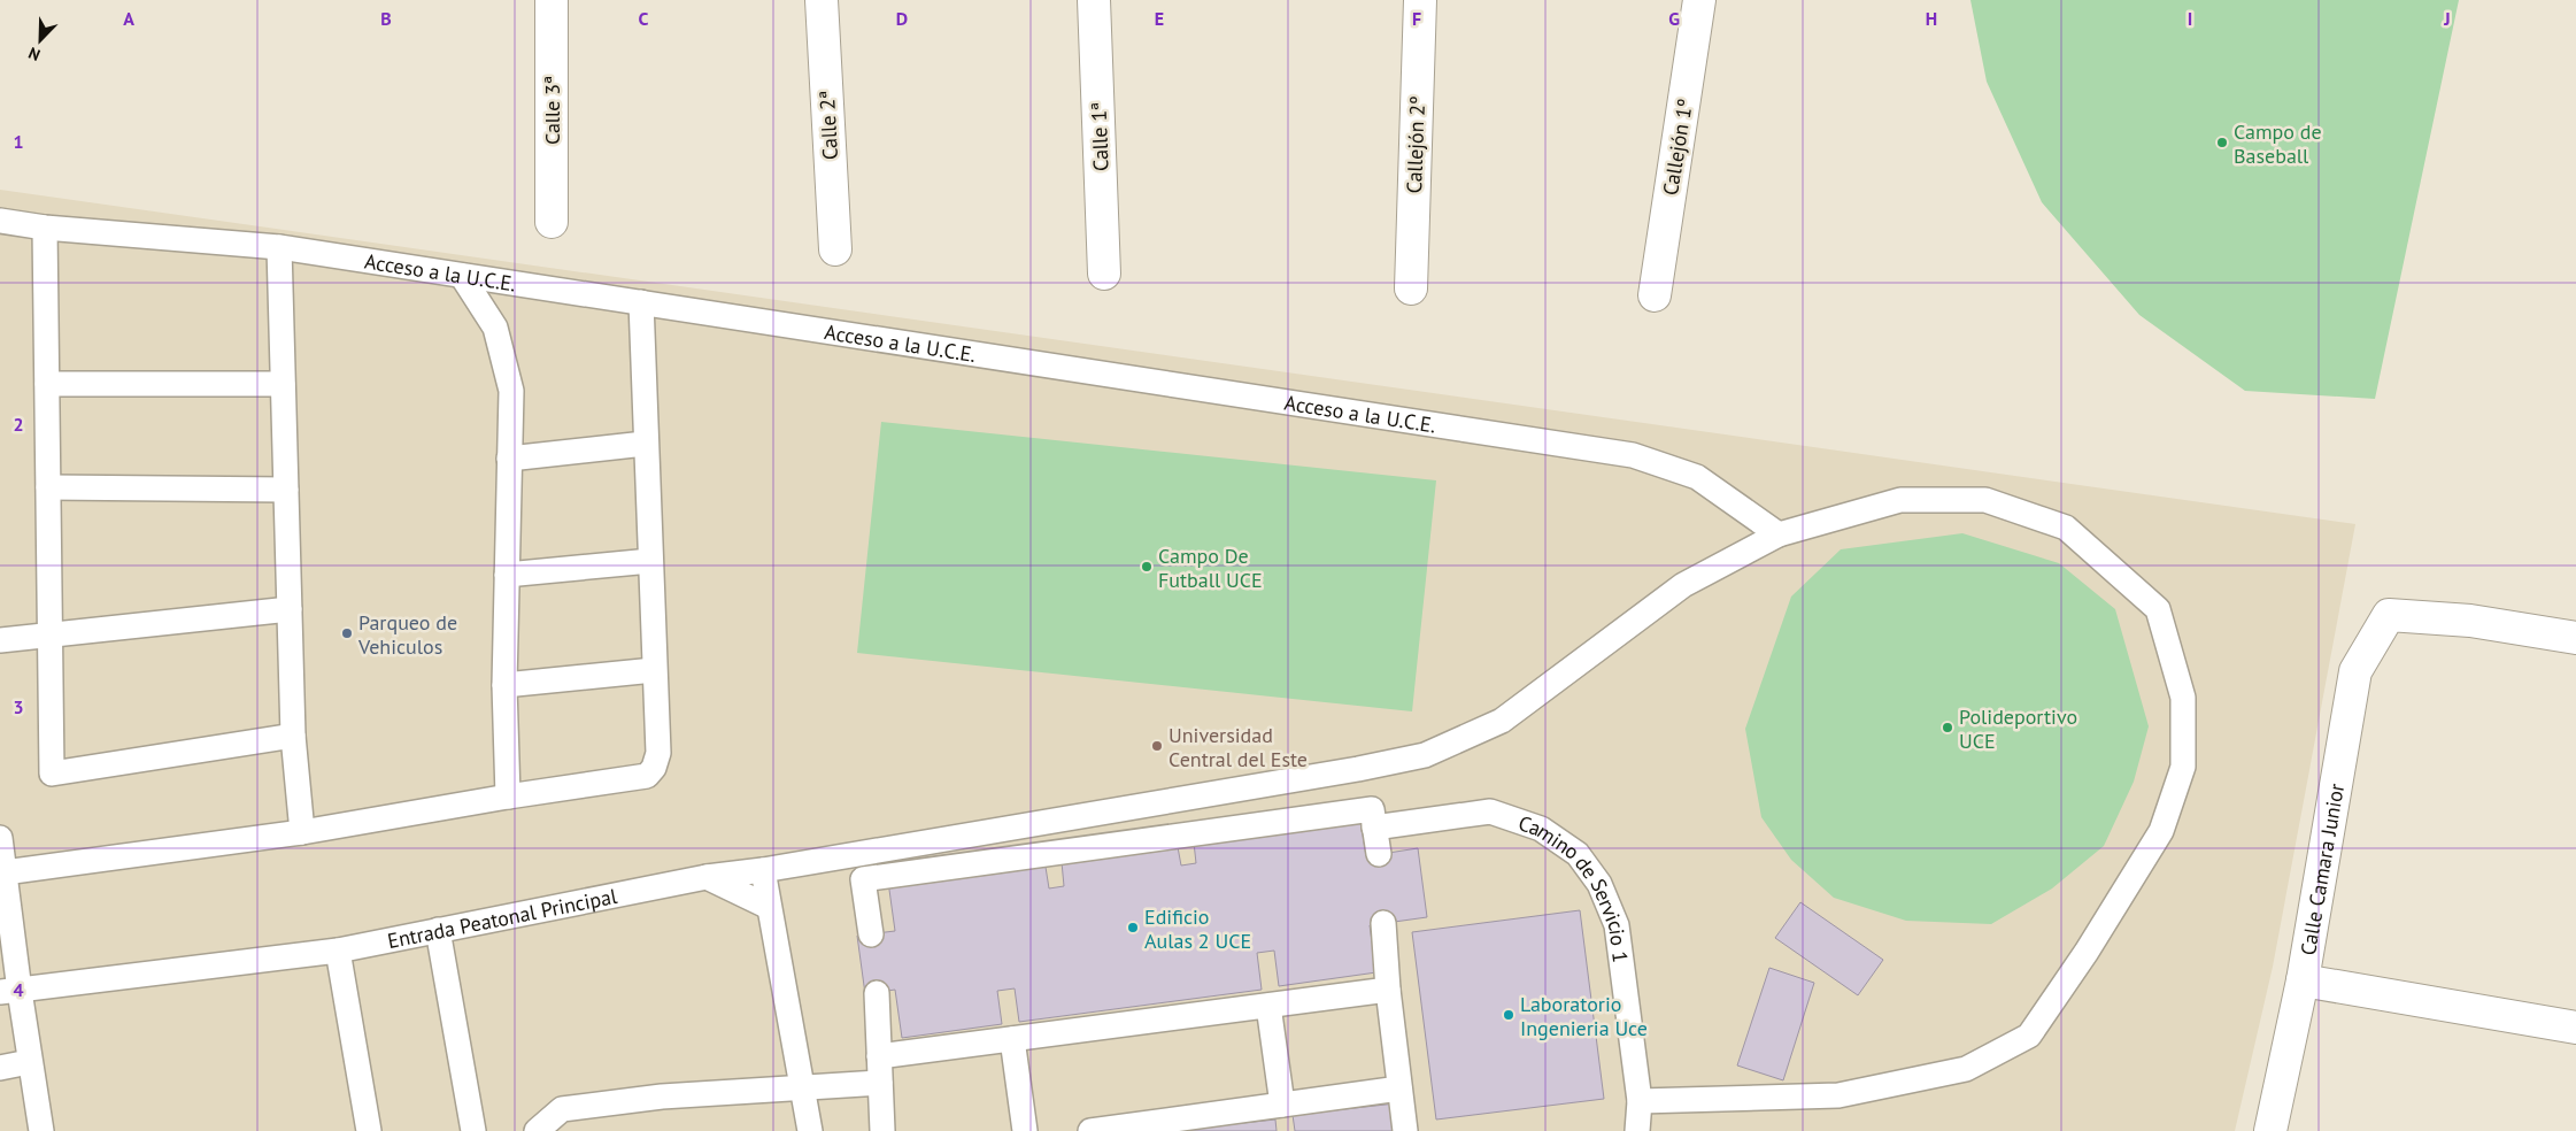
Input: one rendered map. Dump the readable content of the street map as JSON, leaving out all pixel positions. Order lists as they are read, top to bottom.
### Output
{
  "streets": {
    "street": [
      "Calle 3ª",
      "Calle 2ª",
      "Calle 1ª",
      "Callejón 2º",
      "Callejón 1º",
      "Calle Camara Junior"
    ],
    "lane": ["Acceso a la U.C.E.", "Camino de Servicio 1", "Entrada Peatonal Principal"]
  },
  "crossings": [
    ["Acceso a la U.C.E.", "Entrada Peatonal Principal"],
    ["Camino de Servicio 1", "Entrada Peatonal Principal"]
  ],
  "places": [
    "Campo de Baseball",
    "Campo De Futball UCE",
    "Parqueo de Vehiculos",
    "Polideportivo UCE",
    "Universidad Central del Este",
    "Edificio Aulas 2 UCE",
    "Laboratorio Ingenieria Uce"
  ],
  "north": "bottom left",
  "grid": {
    "columns": [
      "A",
      "B",
      "C",
      "D",
      "E",
      "F",
      "G",
      "H",
      "I",
      "J"
    ],
    "rows": [
      "1",
      "2",
      "3",
      "4"
    ]
  }
}
